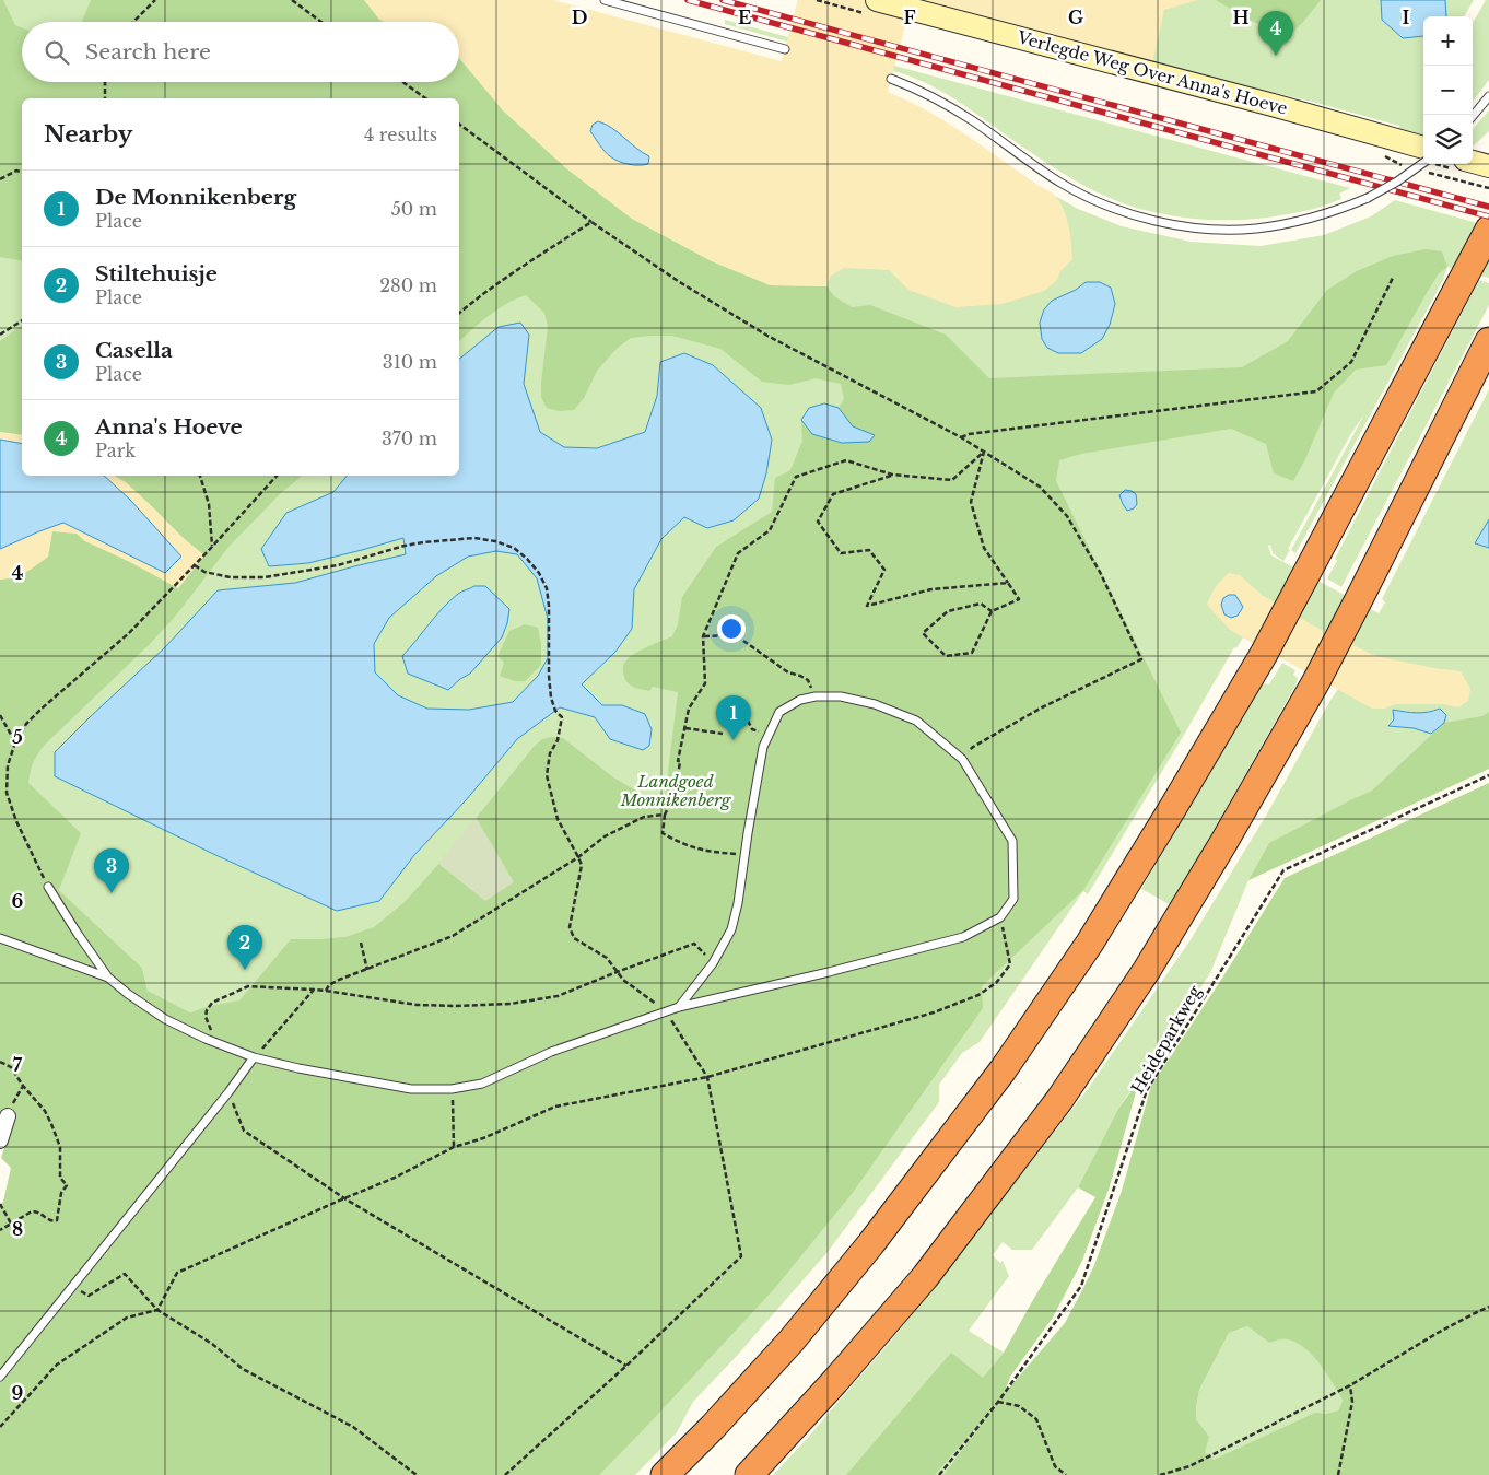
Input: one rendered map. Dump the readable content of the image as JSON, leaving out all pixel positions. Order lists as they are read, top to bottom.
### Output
{
  "streets": {
    "main road": ["Verlegde Weg Over Anna's Hoeve"],
    "path": ["Heideparkweg"]
  },
  "parks": ["Landgoed Monnikenberg"],
  "page": {
    "pins": [
      "4",
      "1",
      "3",
      "2"
    ],
    "map_buttons": ["+", "−"],
    "search": "Search here",
    "heading": ["Nearby", "4 results"],
    "list": [
      {
        "mark": "1",
        "name": "De Monnikenberg",
        "note": "Place",
        "value": "50 m"
      },
      {
        "mark": "2",
        "name": "Stiltehuisje",
        "note": "Place",
        "value": "280 m"
      },
      {
        "mark": "3",
        "name": "Casella",
        "note": "Place",
        "value": "310 m"
      },
      {
        "mark": "4",
        "name": "Anna's Hoeve",
        "note": "Park",
        "value": "370 m"
      }
    ]
  },
  "grid": {
    "columns": [
      "D",
      "E",
      "F",
      "G",
      "H",
      "I"
    ],
    "rows": [
      "4",
      "5",
      "6",
      "7",
      "8",
      "9"
    ]
  }
}
